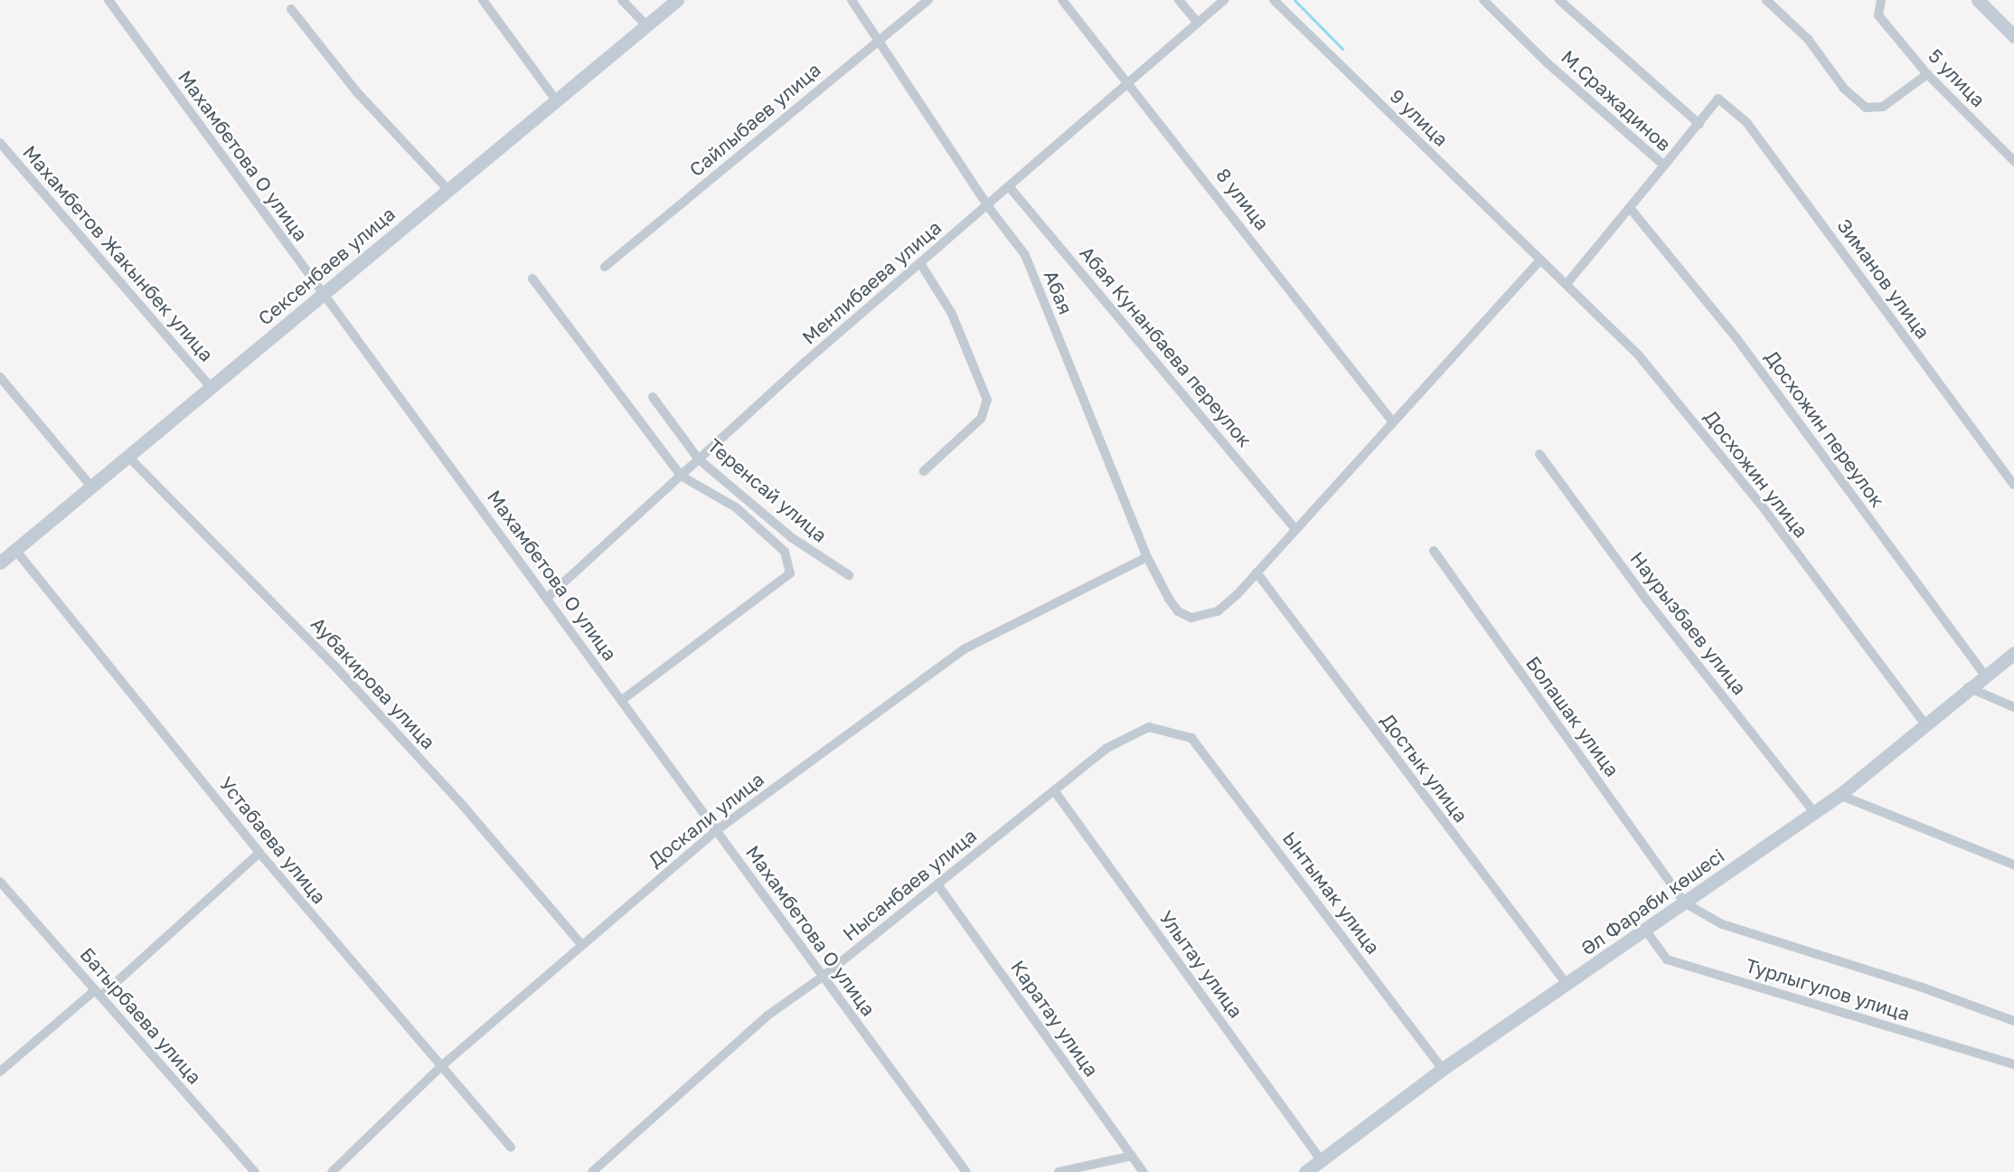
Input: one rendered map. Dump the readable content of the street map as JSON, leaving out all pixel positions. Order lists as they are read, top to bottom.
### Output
{
  "streets": {
    "street": [
      "5 улица",
      "М.Сражадинов",
      "9 улица",
      "Сайлыбаев улица",
      "Махамбетова О улица",
      "8 улица",
      "Махамбетов Жакынбек улица",
      "Сексенбаев улица",
      "Зиманов улица",
      "Менлибаева улица",
      "Абая",
      "Абая Кунанбаева переулок",
      "Досхожин переулок",
      "Досхожин улица",
      "Теренсай улица",
      "Наурызбаев улица",
      "Аубакирова улица",
      "Болашак улица",
      "Достык улица",
      "Доскали улица",
      "Устабаева улица",
      "Нысанбаев улица",
      "Ынтымак улица",
      "Әл Фараби көшесі",
      "Улытау улица",
      "Турлыгулов улица",
      "Батырбаева улица",
      "Каратау улица"
    ]
  },
  "crossings": [
    ["М.Сражадинов", "Досхожин переулок"],
    ["М.Сражадинов", "Досхожин улица"],
    ["9 улица", "Досхожин улица"],
    ["Сайлыбаев улица", "Абая"],
    ["Махамбетова О улица", "Сексенбаев улица"],
    ["Махамбетова О улица", "Менлибаева улица"],
    ["Махамбетова О улица", "Доскали улица"],
    ["Махамбетова О улица", "Нысанбаев улица"],
    ["8 улица", "Менлибаева улица"],
    ["Махамбетов Жакынбек улица", "Сексенбаев улица"],
    ["Сексенбаев улица", "Аубакирова улица"],
    ["Сексенбаев улица", "Устабаева улица"],
    ["Менлибаева улица", "Абая"],
    ["Менлибаева улица", "Абая Кунанбаева переулок"],
    ["Менлибаева улица", "Теренсай улица"],
    ["Абая", "Достык улица"],
    ["Абая", "Доскали улица"],
    ["Досхожин переулок", "Әл Фараби көшесі"],
    ["Досхожин улица", "Әл Фараби көшесі"],
    ["Наурызбаев улица", "Әл Фараби көшесі"],
    ["Аубакирова улица", "Доскали улица"],
    ["Болашак улица", "Әл Фараби көшесі"],
    ["Болашак улица", "Турлыгулов улица"],
    ["Достык улица", "Әл Фараби көшесі"],
    ["Доскали улица", "Устабаева улица"],
    ["Нысанбаев улица", "Ынтымак улица"],
    ["Нысанбаев улица", "Улытау улица"],
    ["Нысанбаев улица", "Каратау улица"],
    ["Ынтымак улица", "Әл Фараби көшесі"],
    ["Әл Фараби көшесі", "Улытау улица"],
    ["Әл Фараби көшесі", "Турлыгулов улица"]
  ]
}
